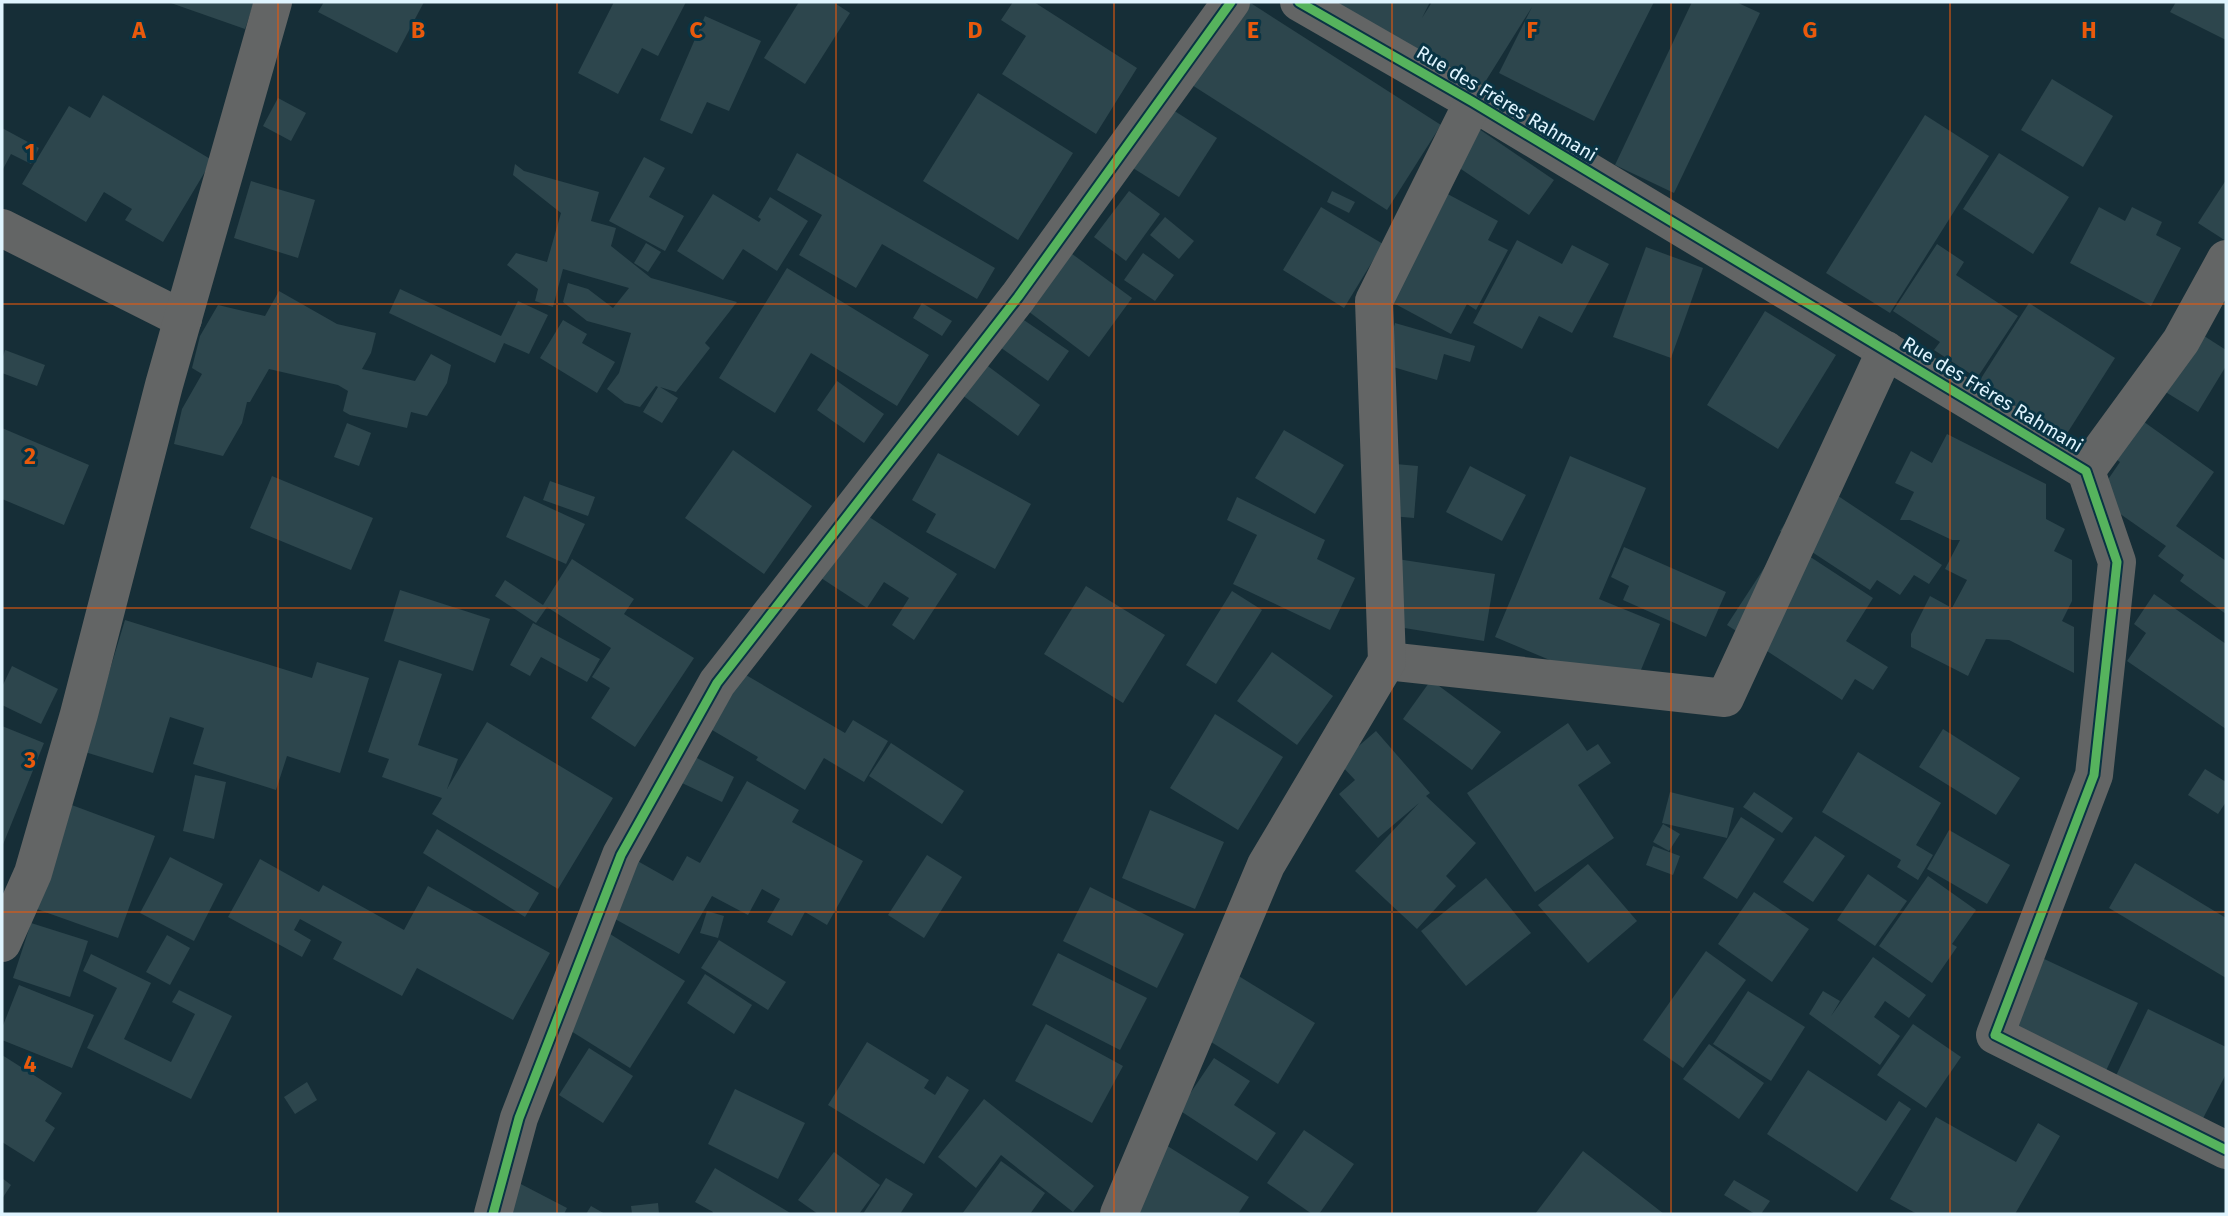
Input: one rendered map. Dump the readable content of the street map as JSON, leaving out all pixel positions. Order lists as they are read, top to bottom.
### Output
{
  "streets": {
    "street": ["Rue des Frères Rahmani"]
  },
  "grid": {
    "columns": [
      "A",
      "B",
      "C",
      "D",
      "E",
      "F",
      "G",
      "H"
    ],
    "rows": [
      "1",
      "2",
      "3",
      "4"
    ]
  }
}
